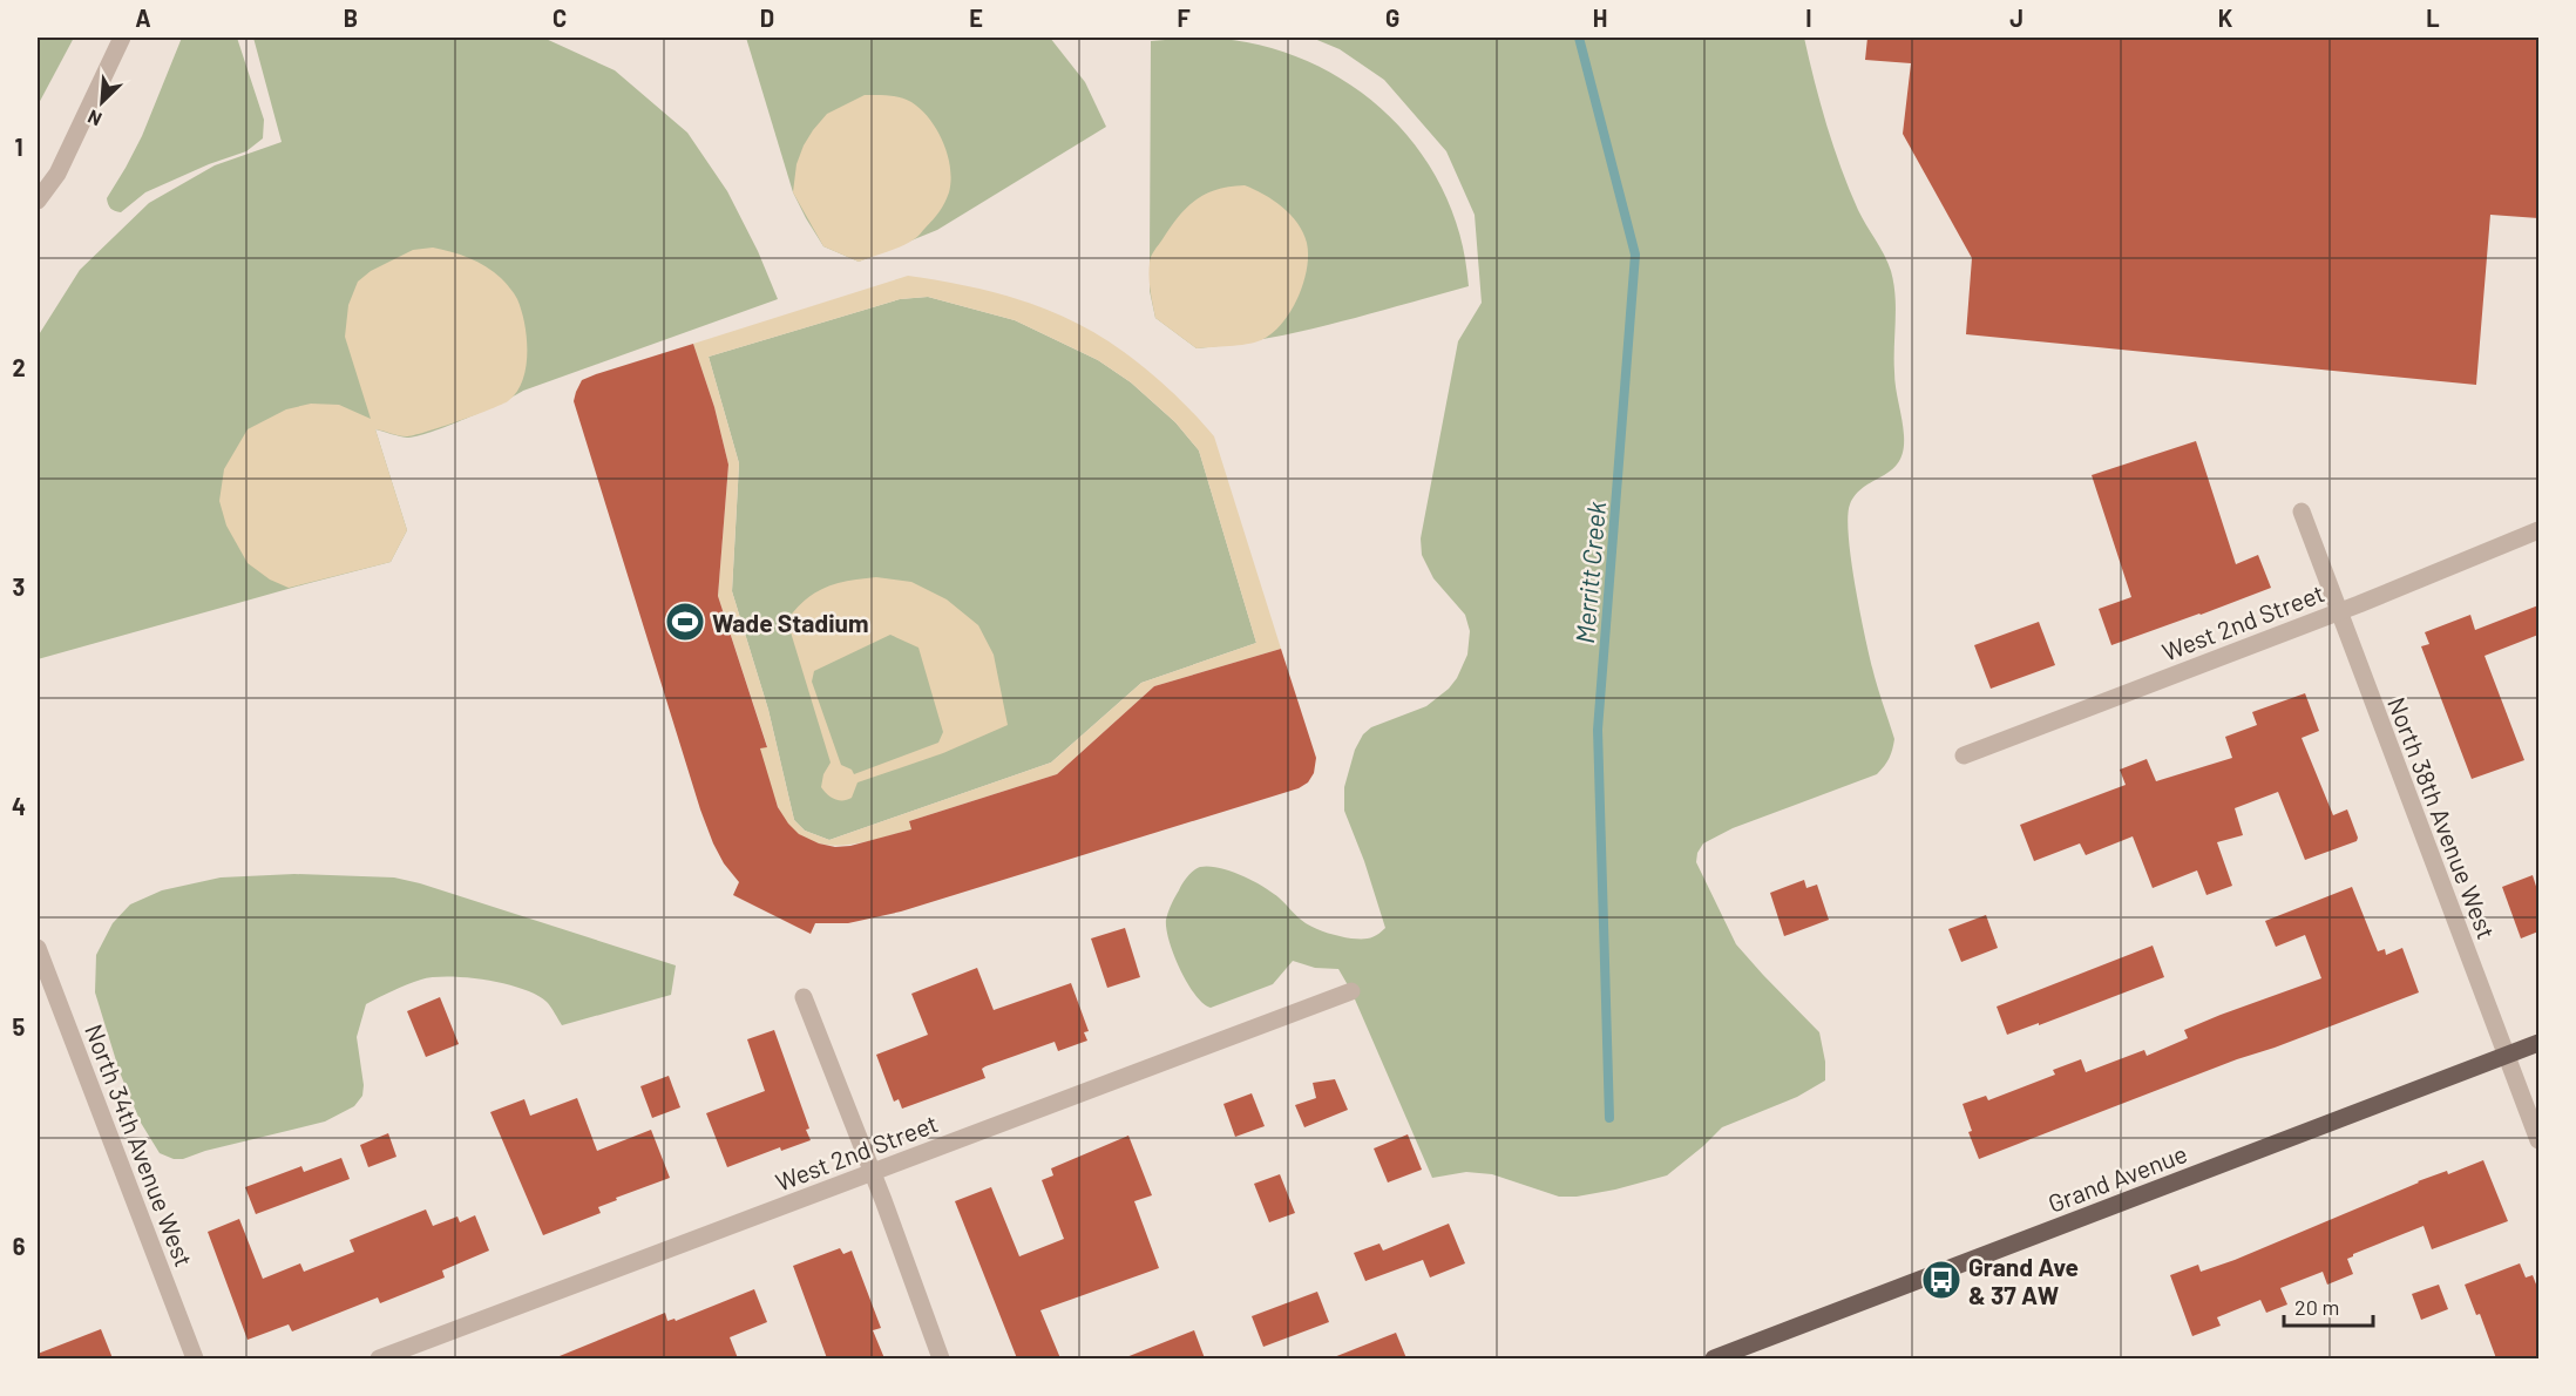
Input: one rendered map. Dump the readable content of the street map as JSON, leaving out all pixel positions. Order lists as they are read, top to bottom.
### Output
{
  "streets": {
    "main road": ["Grand Avenue"],
    "street": ["West 2nd Street", "North 38th Avenue West", "North 34th Avenue West"]
  },
  "crossings": [
    ["West 2nd Street", "North 38th Avenue West"],
    ["North 38th Avenue West", "Grand Avenue"]
  ],
  "water": ["Merritt Creek"],
  "places": {
    "sports": ["Wade Stadium"],
    "bus stop": ["Grand Ave & 37 AW"]
  },
  "scale_bar": "20 m",
  "north": "bottom left",
  "grid": {
    "columns": [
      "A",
      "B",
      "C",
      "D",
      "E",
      "F",
      "G",
      "H",
      "I",
      "J",
      "K",
      "L"
    ],
    "rows": [
      "1",
      "2",
      "3",
      "4",
      "5",
      "6"
    ]
  }
}
